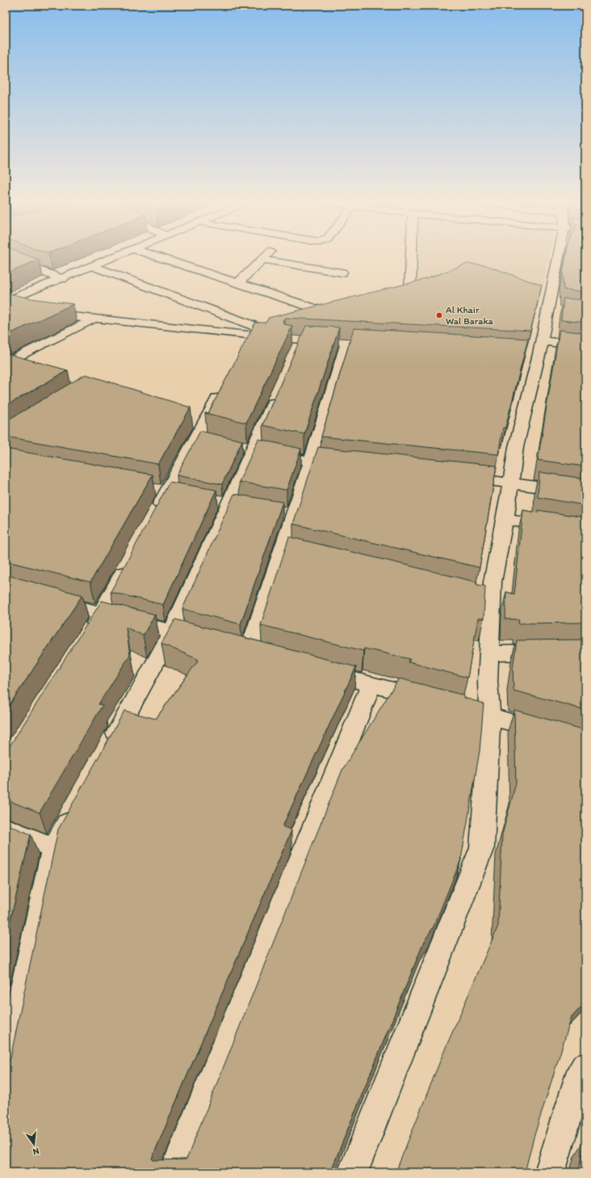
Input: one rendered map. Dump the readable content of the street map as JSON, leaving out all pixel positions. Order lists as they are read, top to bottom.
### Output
{
  "places": ["Al Khair Wal Baraka"],
  "north": "bottom"
}
